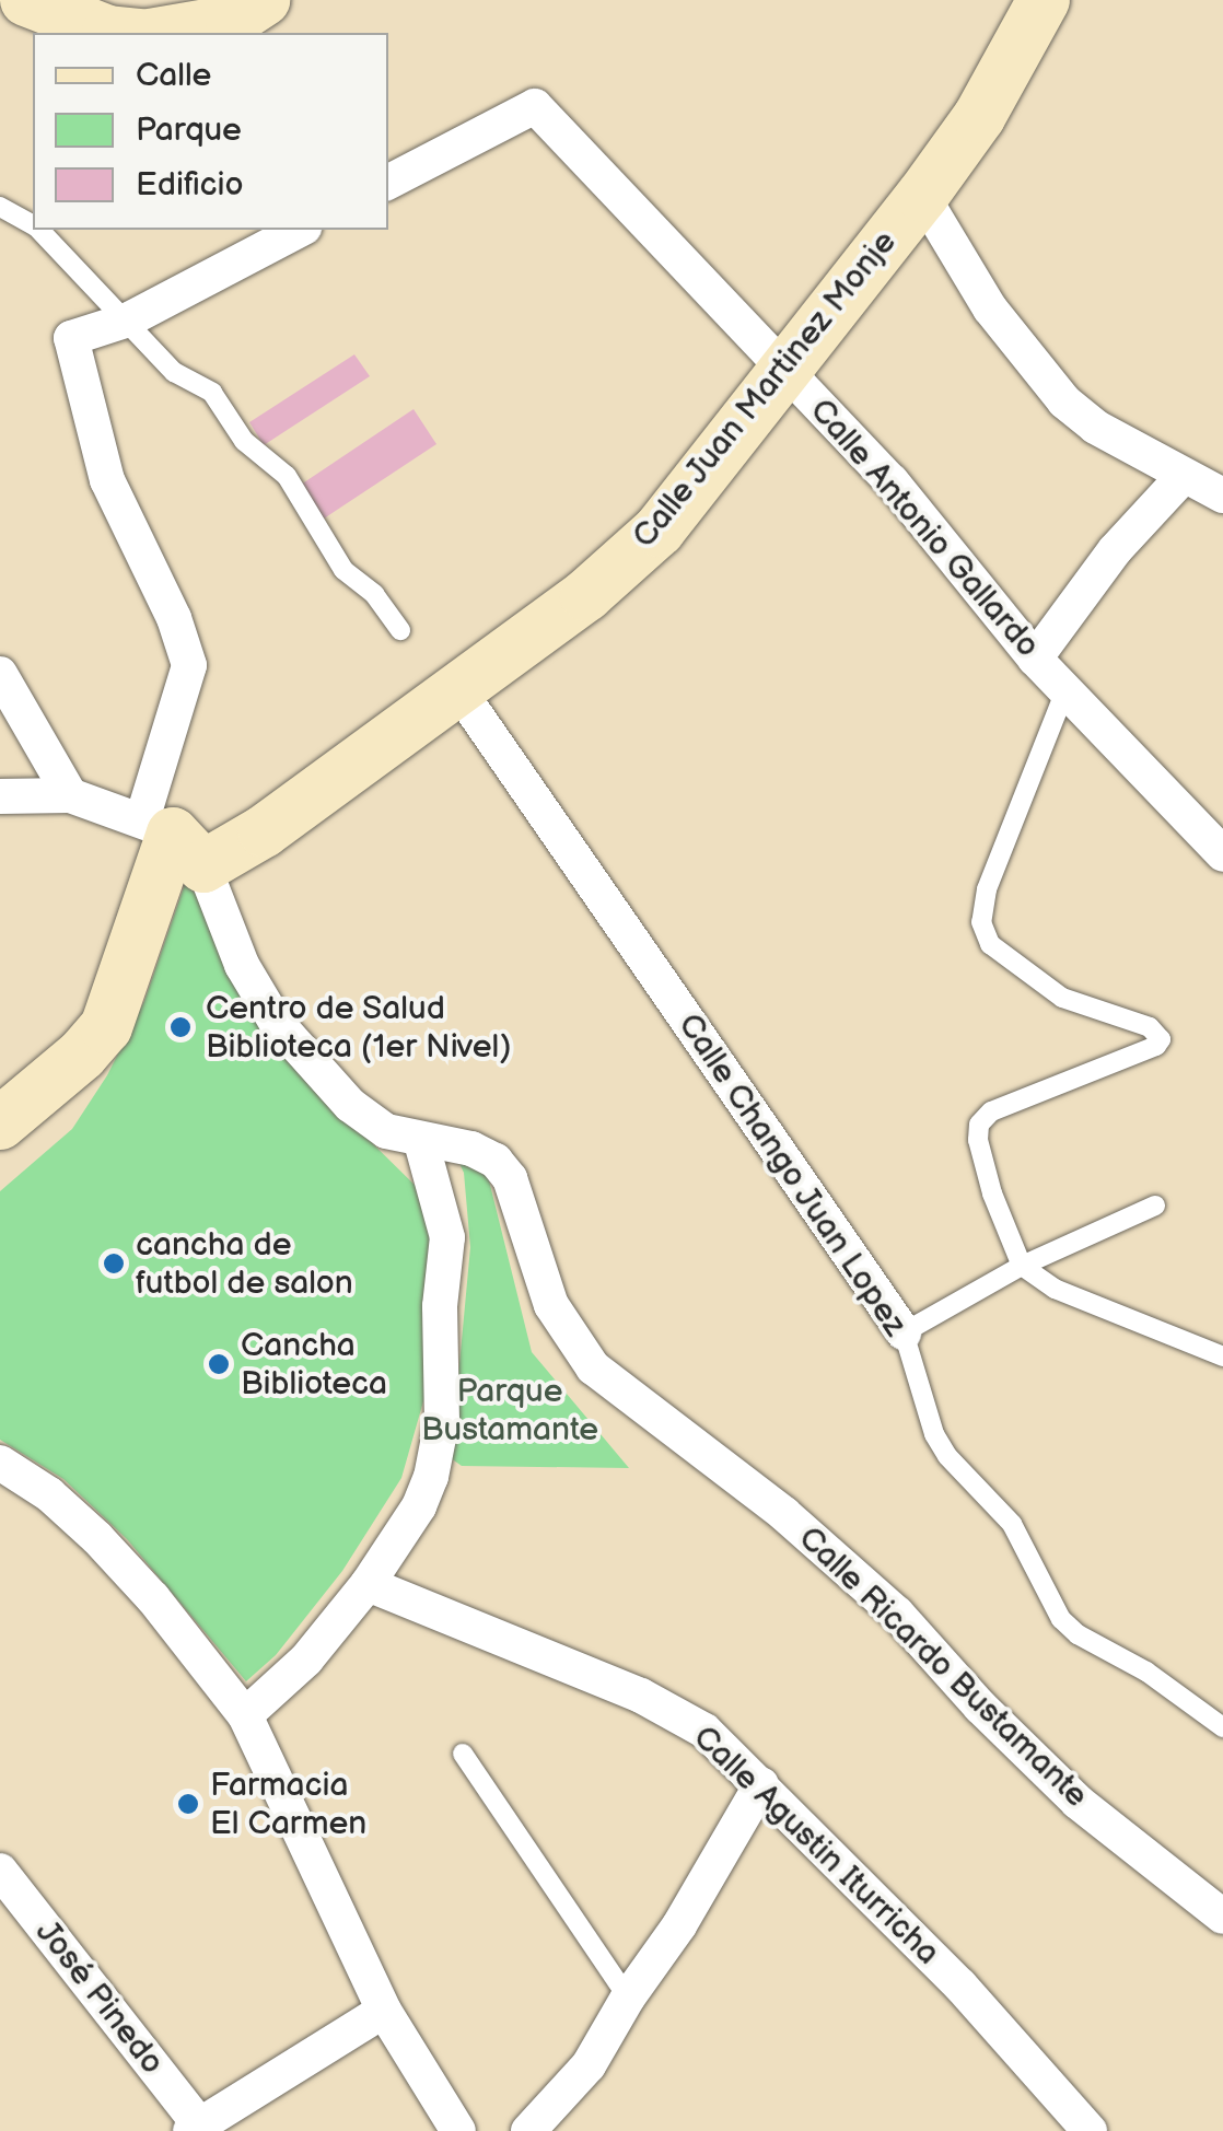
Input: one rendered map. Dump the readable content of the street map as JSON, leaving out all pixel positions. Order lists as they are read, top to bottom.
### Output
{
  "streets": {
    "street": [
      "Calle Juan Martinez Monje",
      "Calle Antonio Gallardo",
      "Calle Chango Juan Lopez",
      "Calle Ricardo Bustamante",
      "Calle Agustin Iturricha",
      "José Pinedo"
    ]
  },
  "crossings": [
    ["Calle Juan Martinez Monje", "Calle Antonio Gallardo"],
    ["Calle Juan Martinez Monje", "Calle Chango Juan Lopez"],
    ["Calle Juan Martinez Monje", "Calle Ricardo Bustamante"]
  ],
  "parks": ["Parque Bustamante"],
  "places": [
    "Centro de Salud Biblioteca (1er Nivel)",
    "cancha de futbol de salon",
    "Cancha Biblioteca",
    "Farmacia El Carmen"
  ],
  "legend": ["Calle", "Parque", "Edificio"]
}
